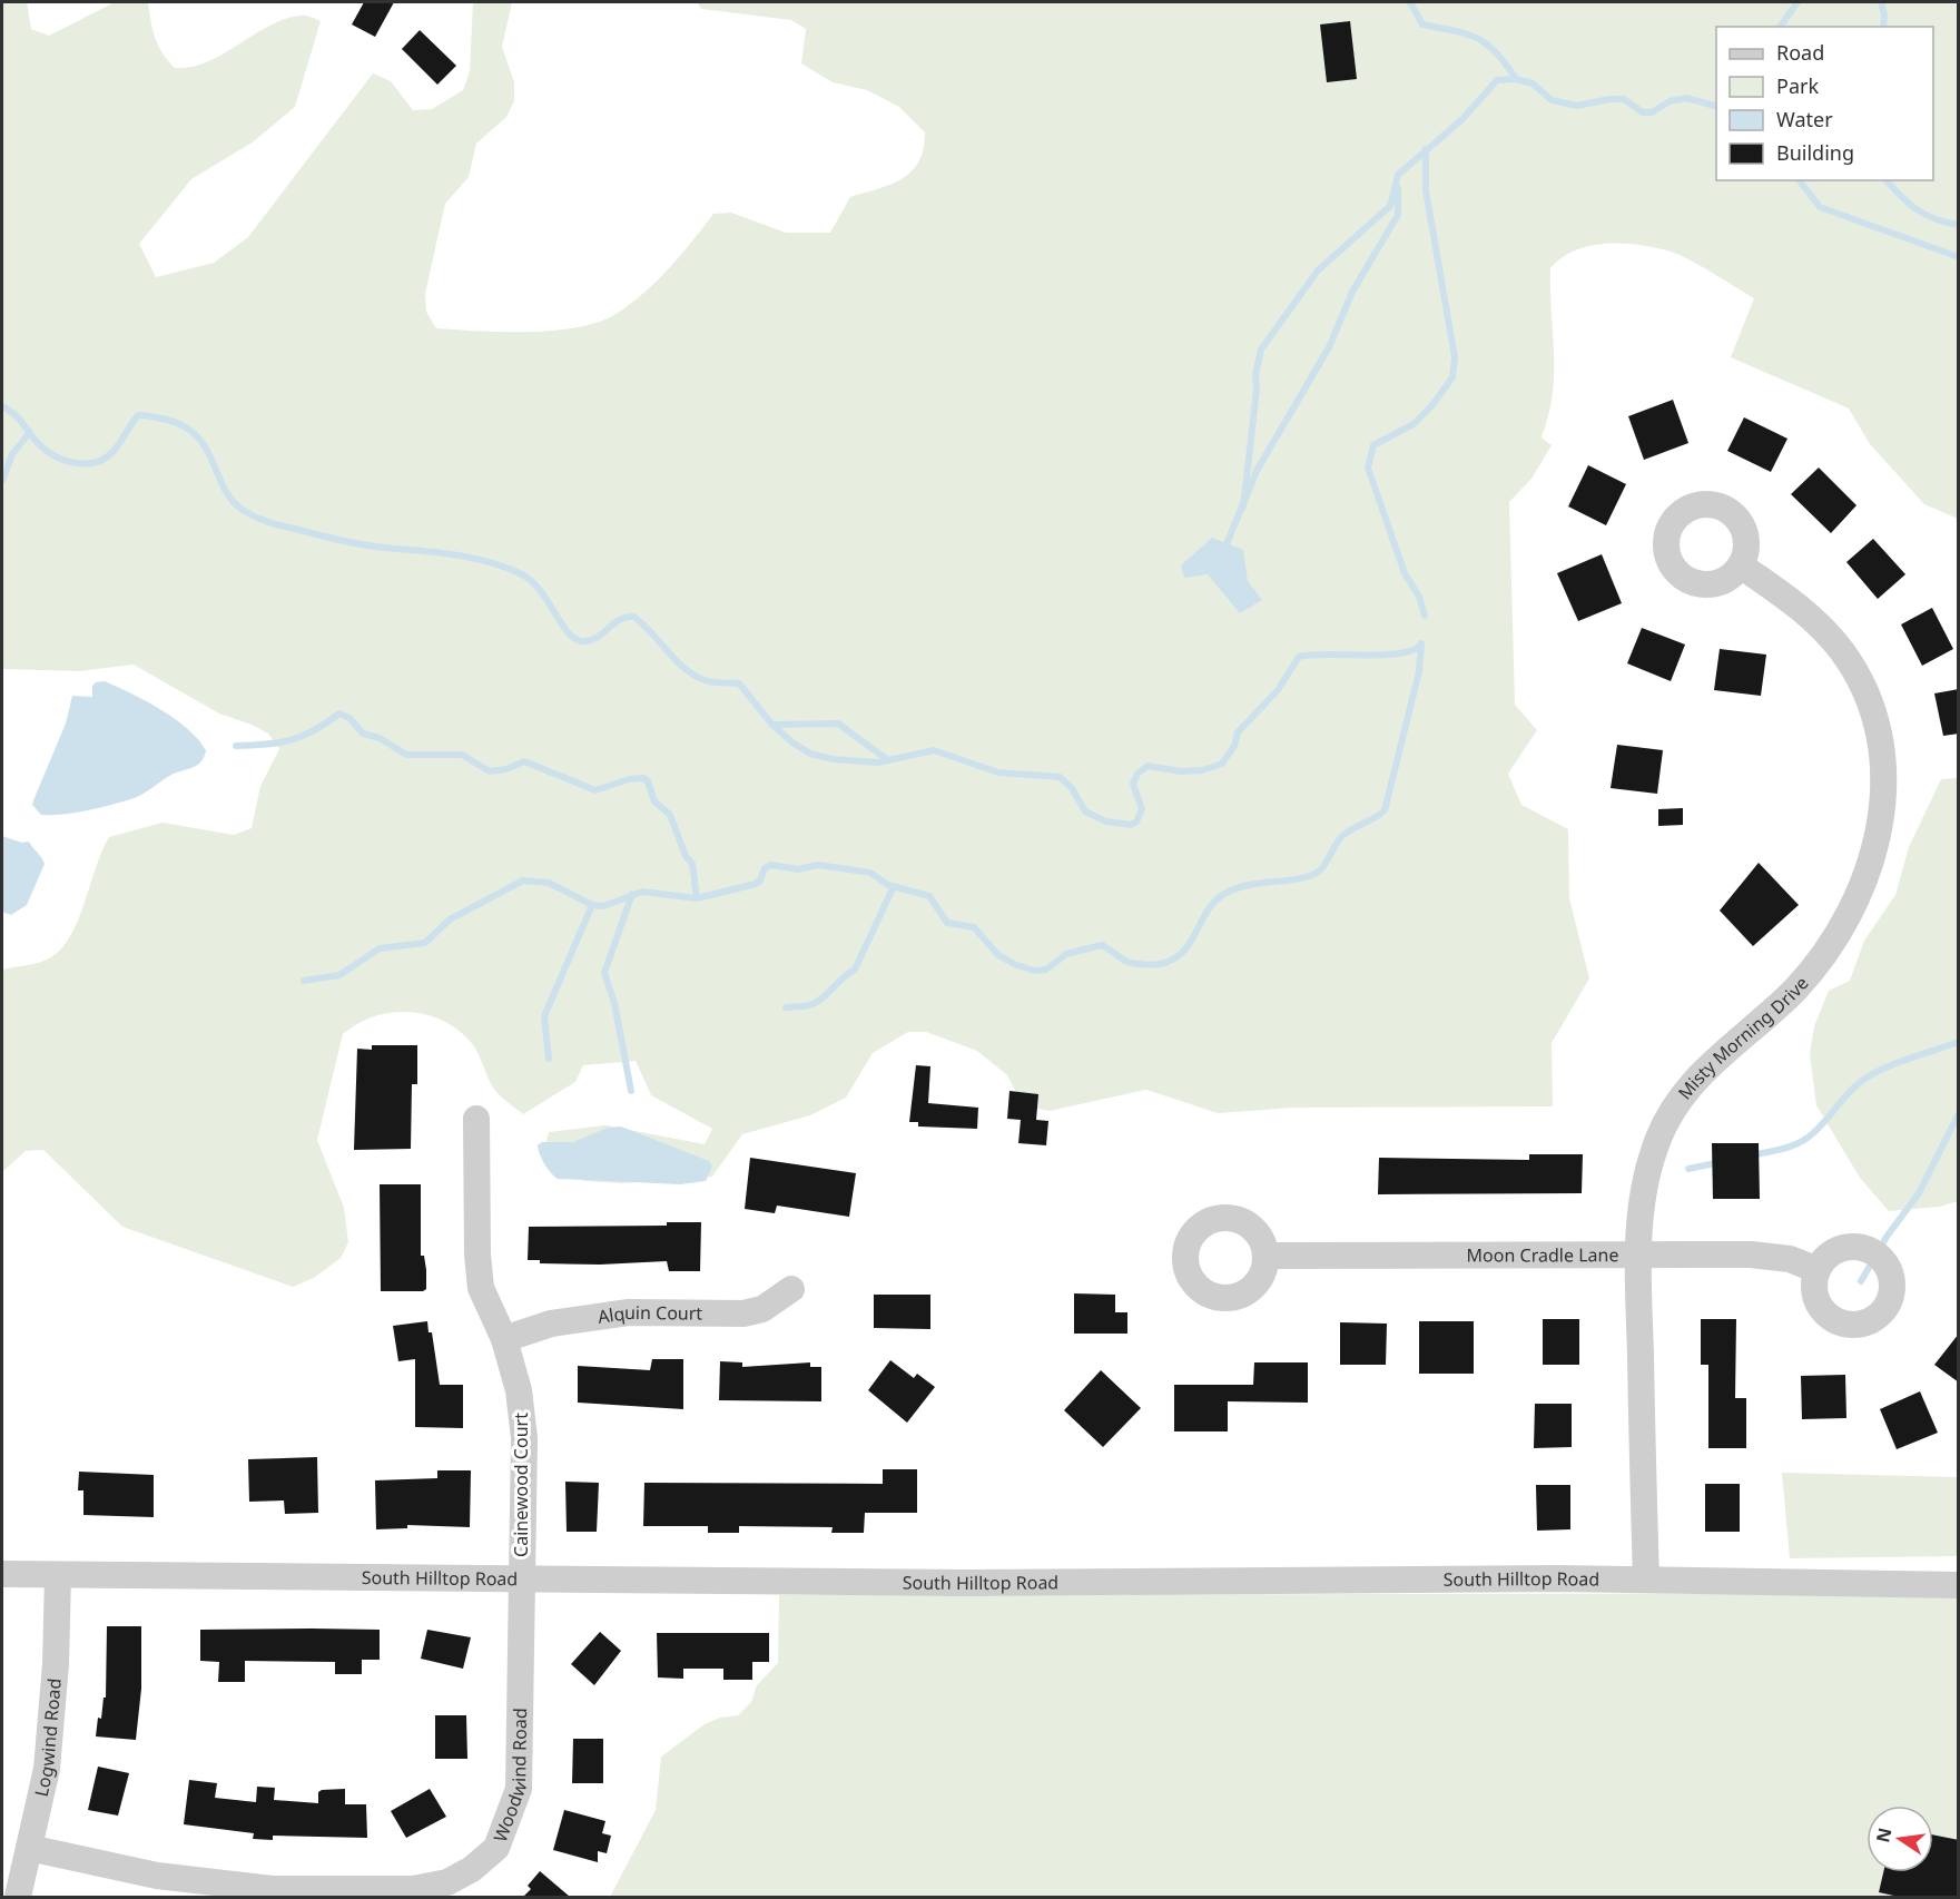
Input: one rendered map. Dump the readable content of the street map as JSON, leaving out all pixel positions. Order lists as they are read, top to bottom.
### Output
{
  "streets": {
    "street": [
      "Misty Morning Drive",
      "Moon Cradle Lane",
      "Alquin Court",
      "Cainewood Court",
      "South Hilltop Road",
      "Logwind Road",
      "Woodwind Road"
    ]
  },
  "crossings": [
    ["Misty Morning Drive", "Moon Cradle Lane"],
    ["Misty Morning Drive", "South Hilltop Road"],
    ["Alquin Court", "Cainewood Court"],
    ["Cainewood Court", "South Hilltop Road"],
    ["Cainewood Court", "Woodwind Road"],
    ["South Hilltop Road", "Logwind Road"],
    ["South Hilltop Road", "Woodwind Road"],
    ["Logwind Road", "Woodwind Road"]
  ],
  "legend": [
    "Road",
    "Park",
    "Water",
    "Building"
  ],
  "north": "left"
}
